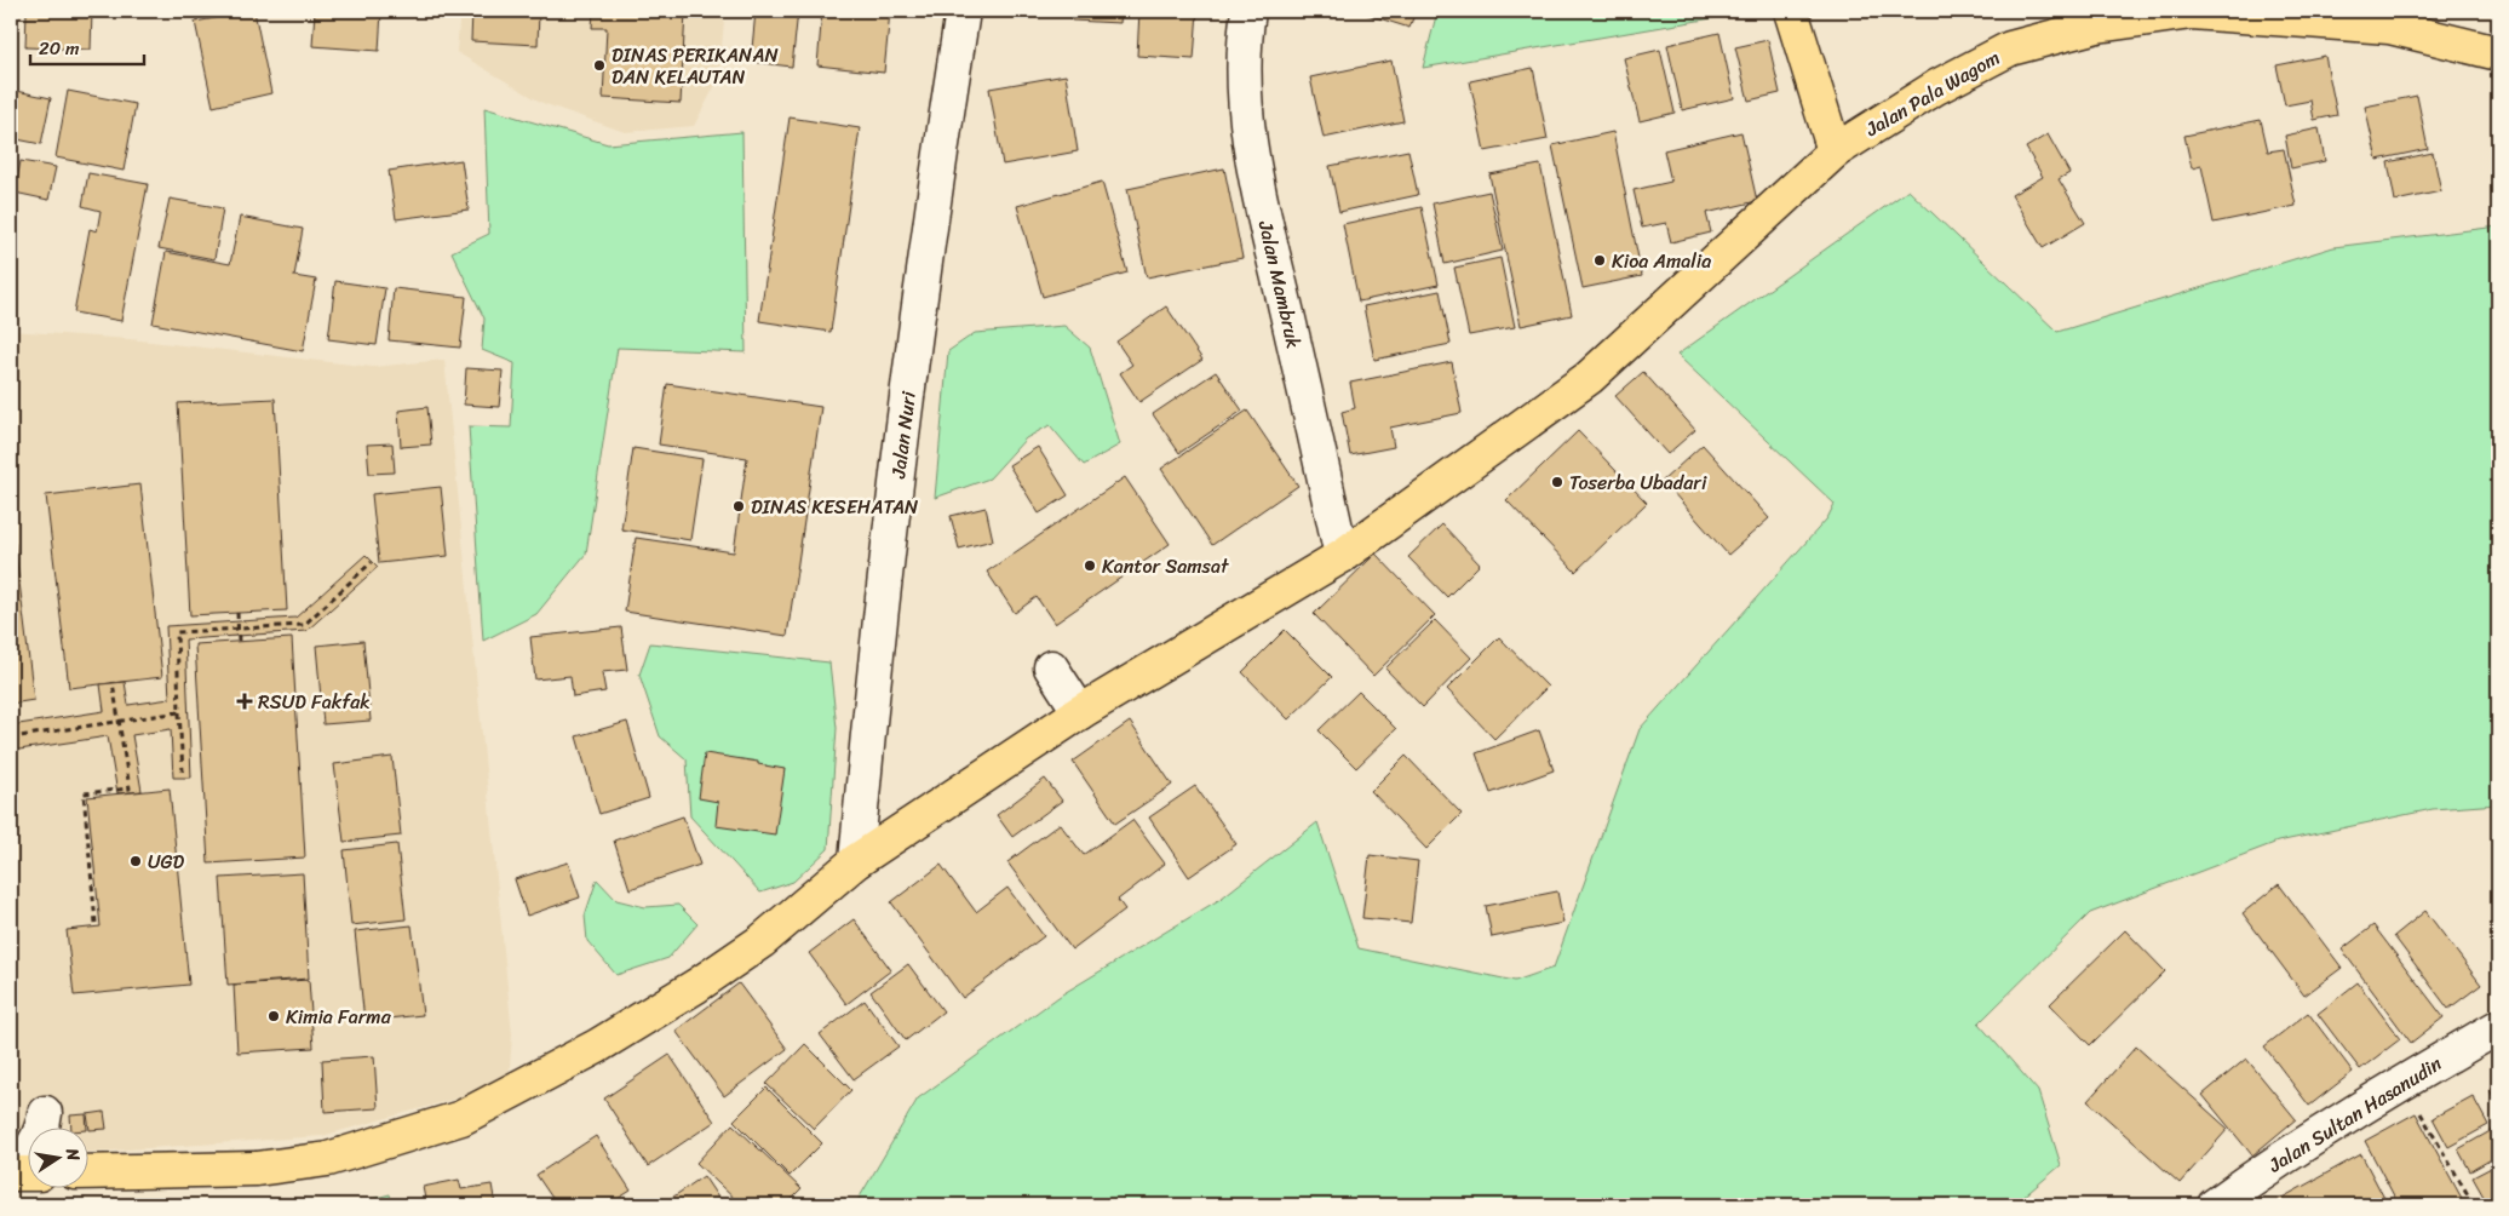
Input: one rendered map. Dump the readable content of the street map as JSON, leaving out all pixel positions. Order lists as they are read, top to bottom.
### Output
{
  "streets": {
    "main road": ["Jalan Pala Wagom"],
    "street": ["Jalan Mambruk", "Jalan Nuri", "Jalan Sultan Hasanudin"]
  },
  "crossings": [
    ["Jalan Pala Wagom", "Jalan Mambruk"],
    ["Jalan Pala Wagom", "Jalan Nuri"]
  ],
  "places": {
    "other": [
      "DINAS PERIKANAN DAN KELAUTAN",
      "Kioa Amalia",
      "Toserba Ubadari",
      "DINAS KESEHATAN",
      "Kantor Samsat",
      "UGD",
      "Kimia Farma"
    ],
    "health": ["RSUD Fakfak"]
  },
  "scale_bar": "20 m",
  "north": "right"
}
